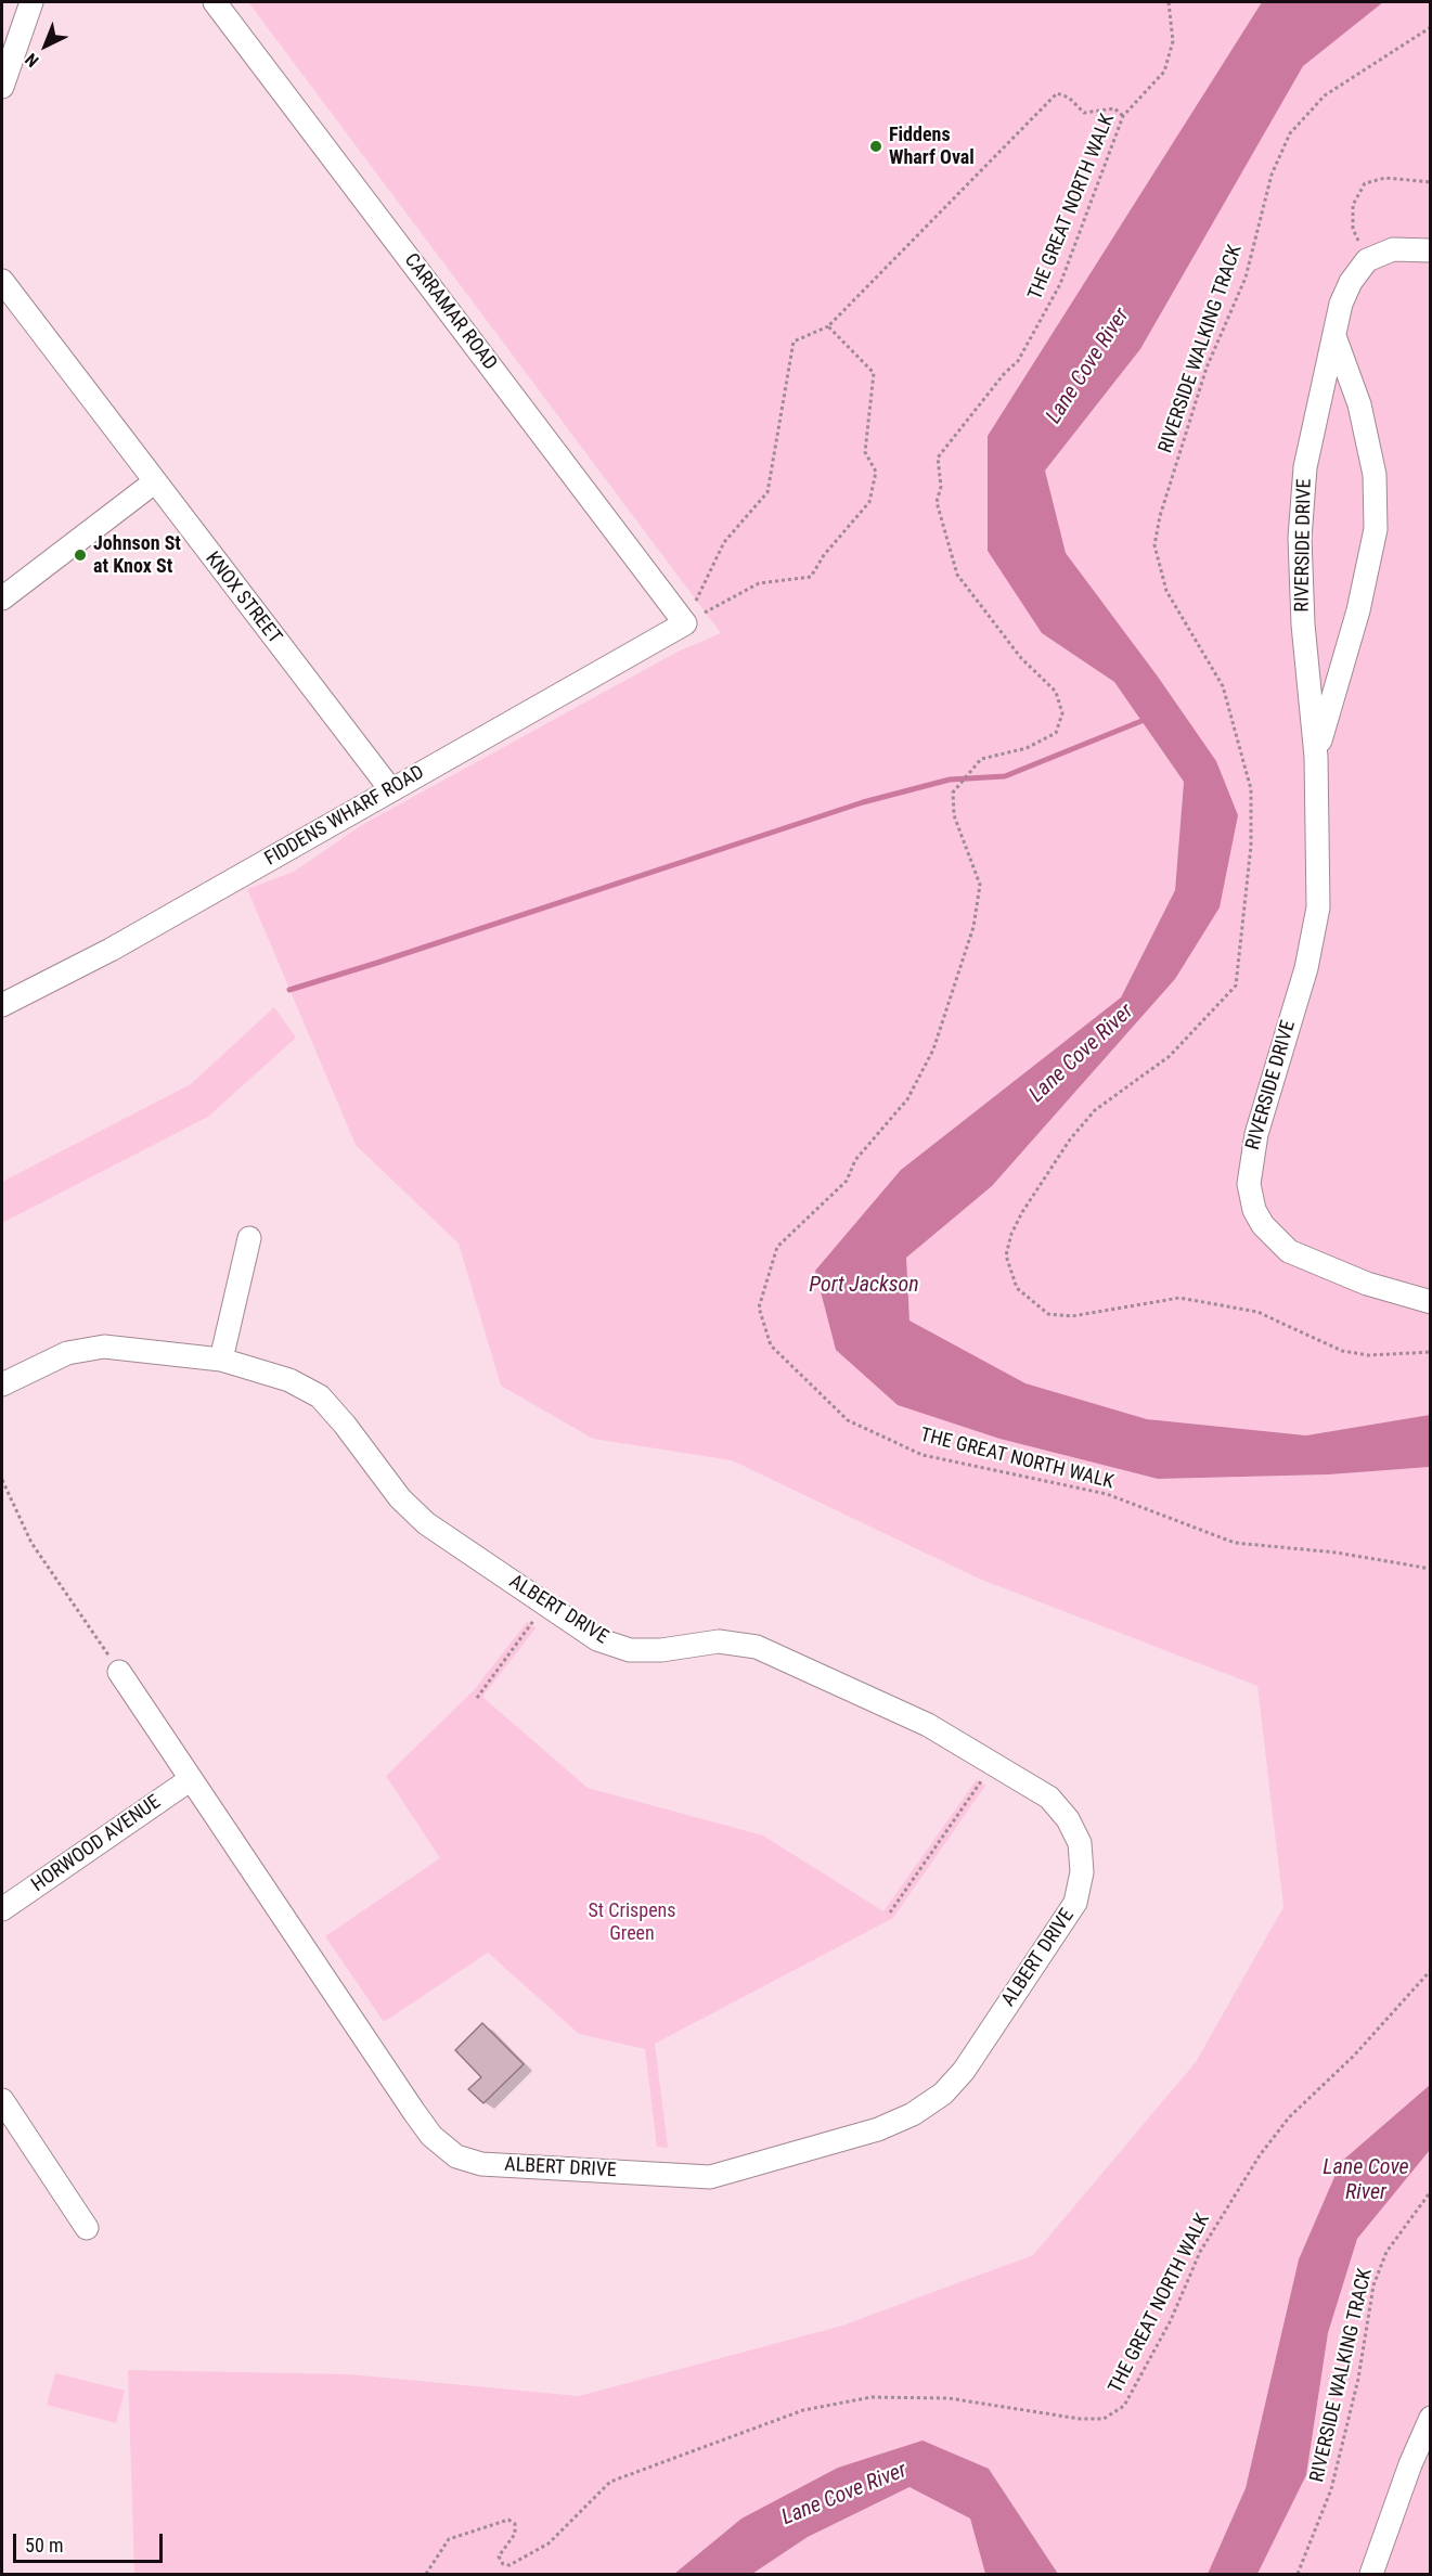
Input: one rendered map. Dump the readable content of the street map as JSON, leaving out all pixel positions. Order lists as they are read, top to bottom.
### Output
{
  "streets": {
    "street": [
      "CARRAMAR ROAD",
      "RIVERSIDE DRIVE",
      "KNOX STREET",
      "FIDDENS WHARF ROAD",
      "ALBERT DRIVE",
      "HORWOOD AVENUE"
    ],
    "path": ["THE GREAT NORTH WALK", "RIVERSIDE WALKING TRACK"]
  },
  "crossings": [
    ["CARRAMAR ROAD", "FIDDENS WHARF ROAD"],
    ["KNOX STREET", "FIDDENS WHARF ROAD"],
    ["ALBERT DRIVE", "HORWOOD AVENUE"]
  ],
  "water": ["Lane Cove River", "Port Jackson"],
  "parks": ["St Crispens Green"],
  "places": ["Fiddens Wharf Oval", "Johnson St at Knox St"],
  "scale_bar": "50 m",
  "north": "bottom left"
}
